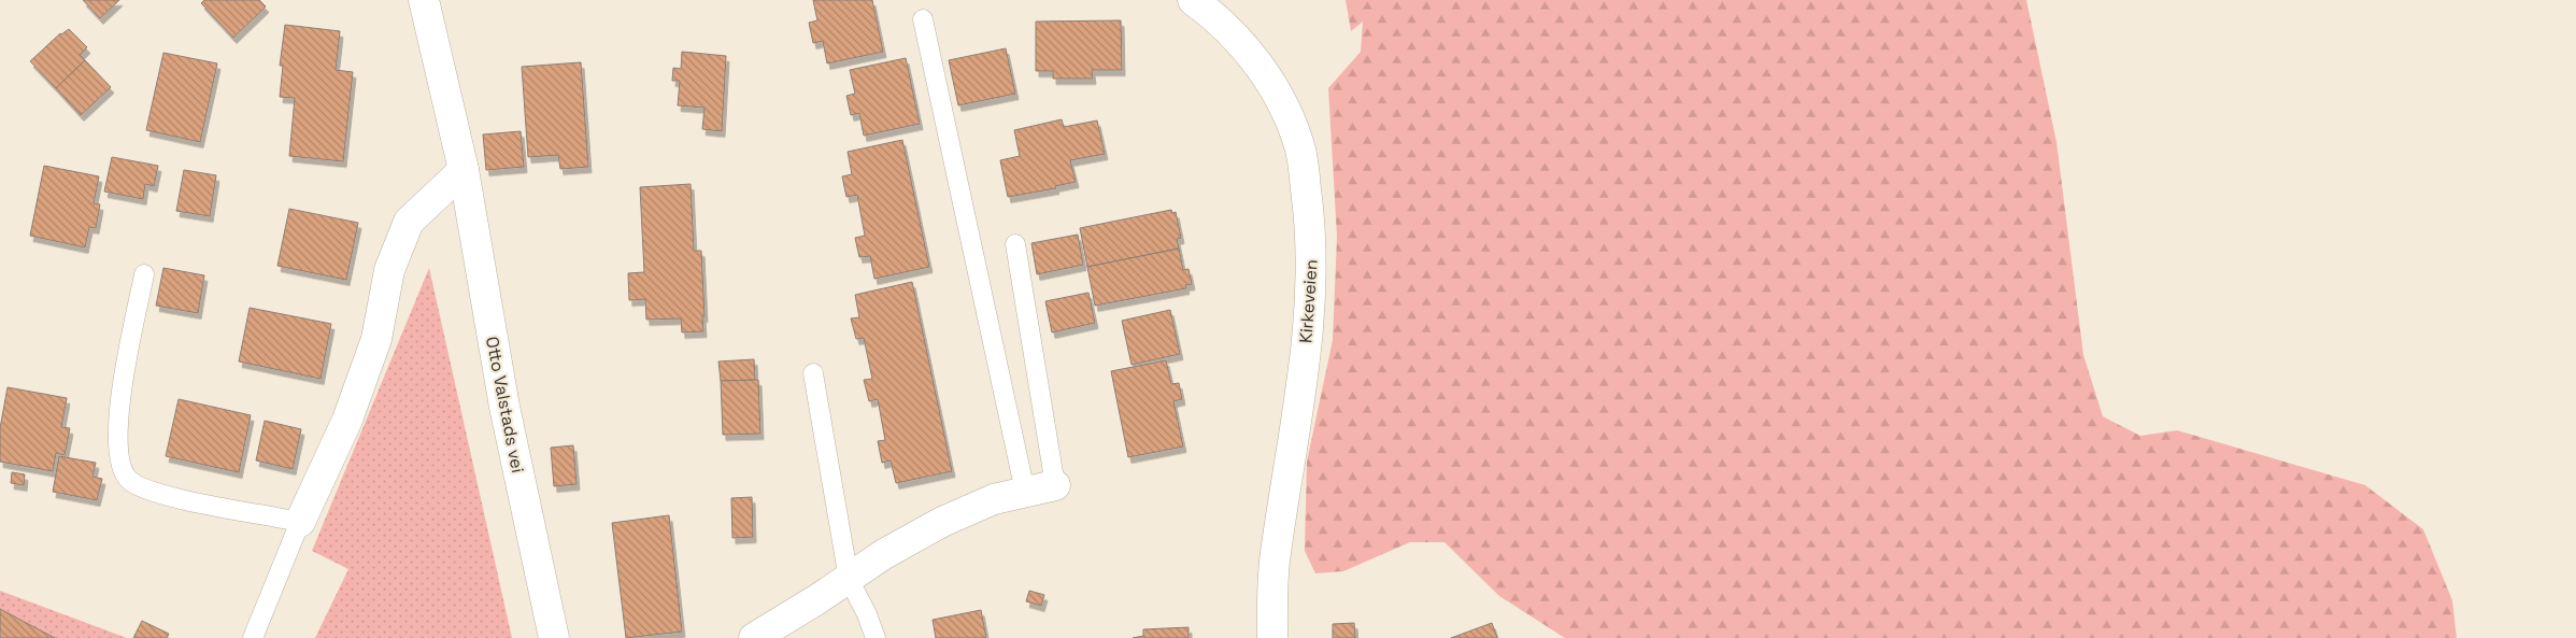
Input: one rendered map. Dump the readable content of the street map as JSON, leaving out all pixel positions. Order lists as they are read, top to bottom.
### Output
{
  "streets": {
    "street": ["Kirkeveien", "Otto Valstads vei"]
  }
}
